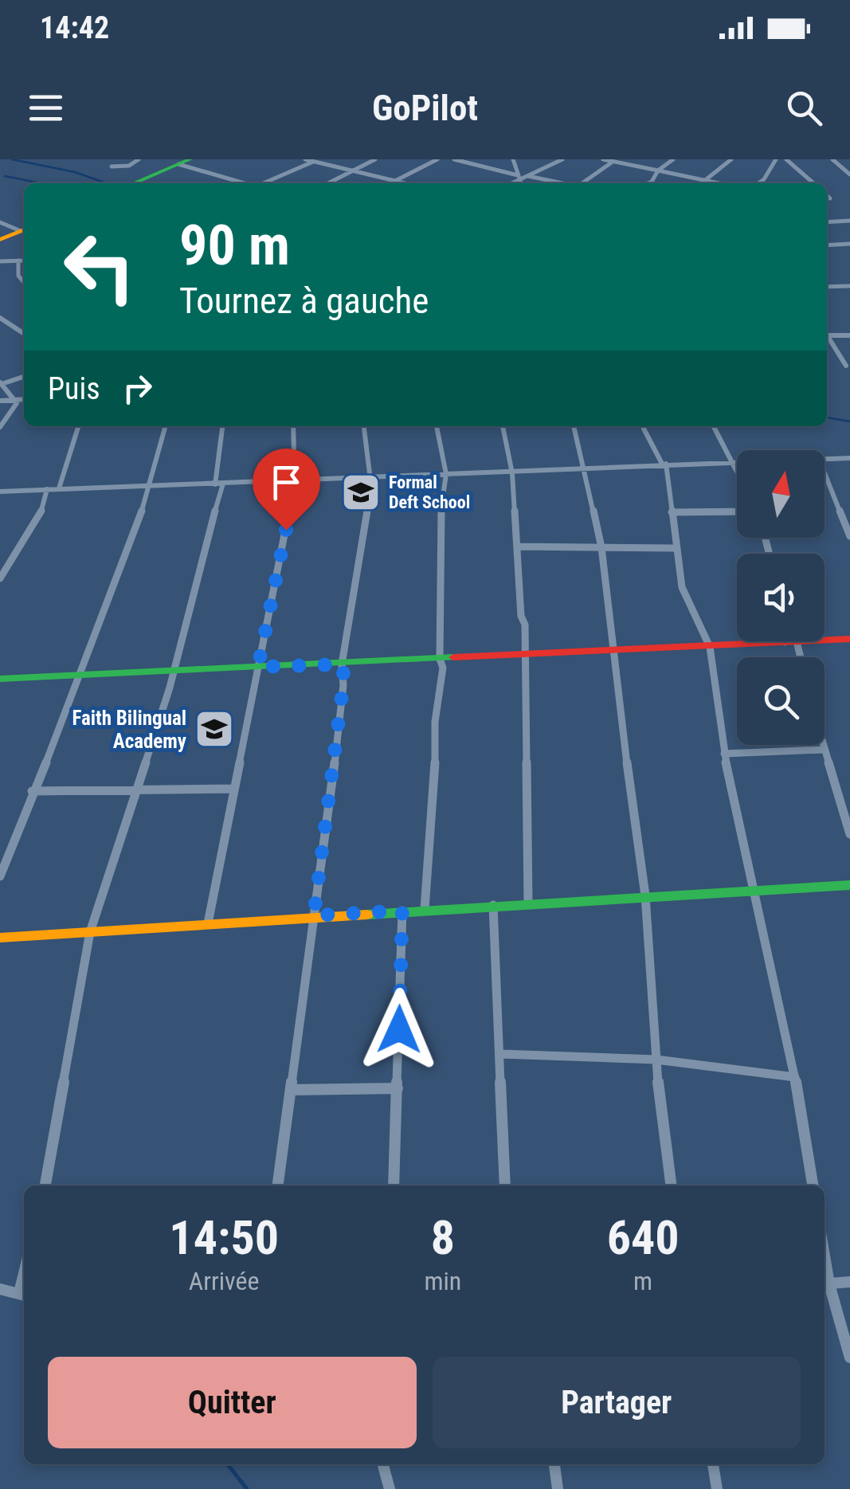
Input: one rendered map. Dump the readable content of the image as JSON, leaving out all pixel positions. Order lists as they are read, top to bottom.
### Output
{
  "places": {
    "school or university": ["Formal Deft School", "Faith Bilingual Academy"]
  },
  "north": "top",
  "page": {
    "status": "14:42",
    "header": "GoPilot",
    "turn": ["90 m", "Tournez à gauche"],
    "then": "Puis",
    "eta": [
      "14:50",
      "Arrivée",
      "8",
      "min",
      "640",
      "m"
    ],
    "buttons": ["Quitter", "Partager"]
  }
}
